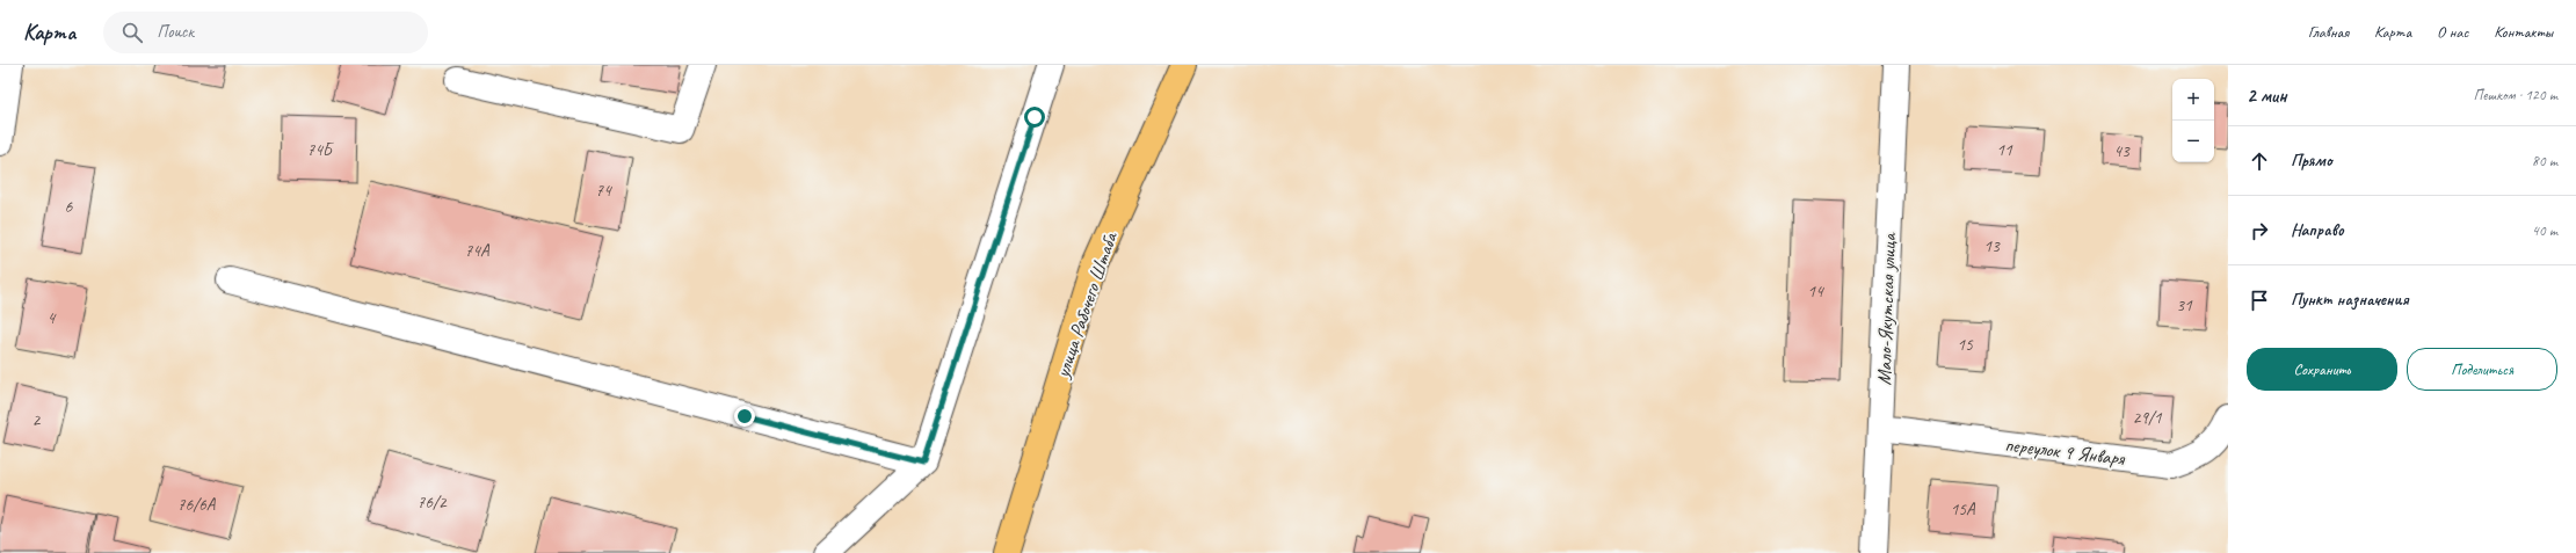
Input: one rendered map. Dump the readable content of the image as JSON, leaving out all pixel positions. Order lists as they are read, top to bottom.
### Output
{
  "streets": {
    "main road": ["улица Рабочего Штаба"],
    "street": ["Мало-Якутская улица", "переулок 9 Января"]
  },
  "crossings": [
    ["Мало-Якутская улица", "переулок 9 Января"]
  ],
  "house_numbers": [
    "74Б",
    "11",
    "43",
    "74",
    "6",
    "13",
    "74А",
    "14",
    "31",
    "4",
    "15",
    "29/1",
    "2",
    "76/2",
    "76/6А",
    "15А"
  ],
  "page": {
    "header": "Карта",
    "search": "Поиск",
    "nav": [
      "Главная",
      "Карта",
      "О нас",
      "Контакты"
    ],
    "heading": ["2 мин", "Пешком · 120 m"],
    "map_buttons": ["+", "−"],
    "list": [
      ["Прямо", "80 m"],
      ["Направо", "40 m"],
      "Пункт назначения"
    ],
    "buttons": ["Сохранить", "Поделиться"]
  }
}
